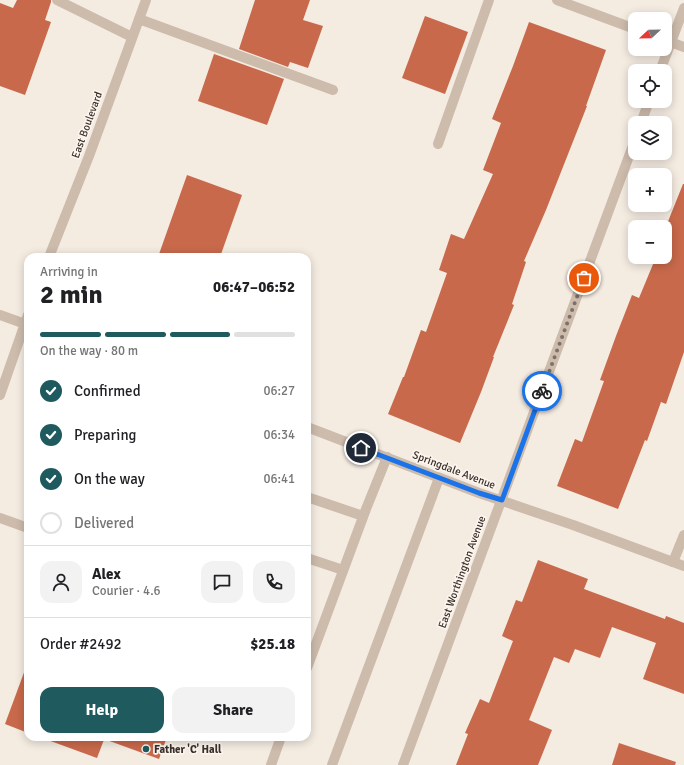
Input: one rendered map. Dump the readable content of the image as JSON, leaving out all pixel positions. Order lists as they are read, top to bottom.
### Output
{
  "streets": {
    "street": ["East Boulevard", "Springdale Avenue", "East Worthington Avenue"]
  },
  "crossings": [
    ["Springdale Avenue", "East Worthington Avenue"]
  ],
  "places": ["Father 'C' Hall"],
  "north": "left",
  "page": {
    "map_buttons": ["+", "−"],
    "heading": ["2 min", "Arriving in", "06:47–06:52"],
    "panel": [
      "Alex",
      "Courier · 4.6",
      "Order #2492",
      "$25.18"
    ],
    "bar": "On the way · 80 m",
    "list": [
      ["Confirmed", "06:27"],
      ["Preparing", "06:34"],
      ["On the way", "06:41"],
      "Delivered"
    ],
    "buttons": ["Help", "Share"]
  }
}
